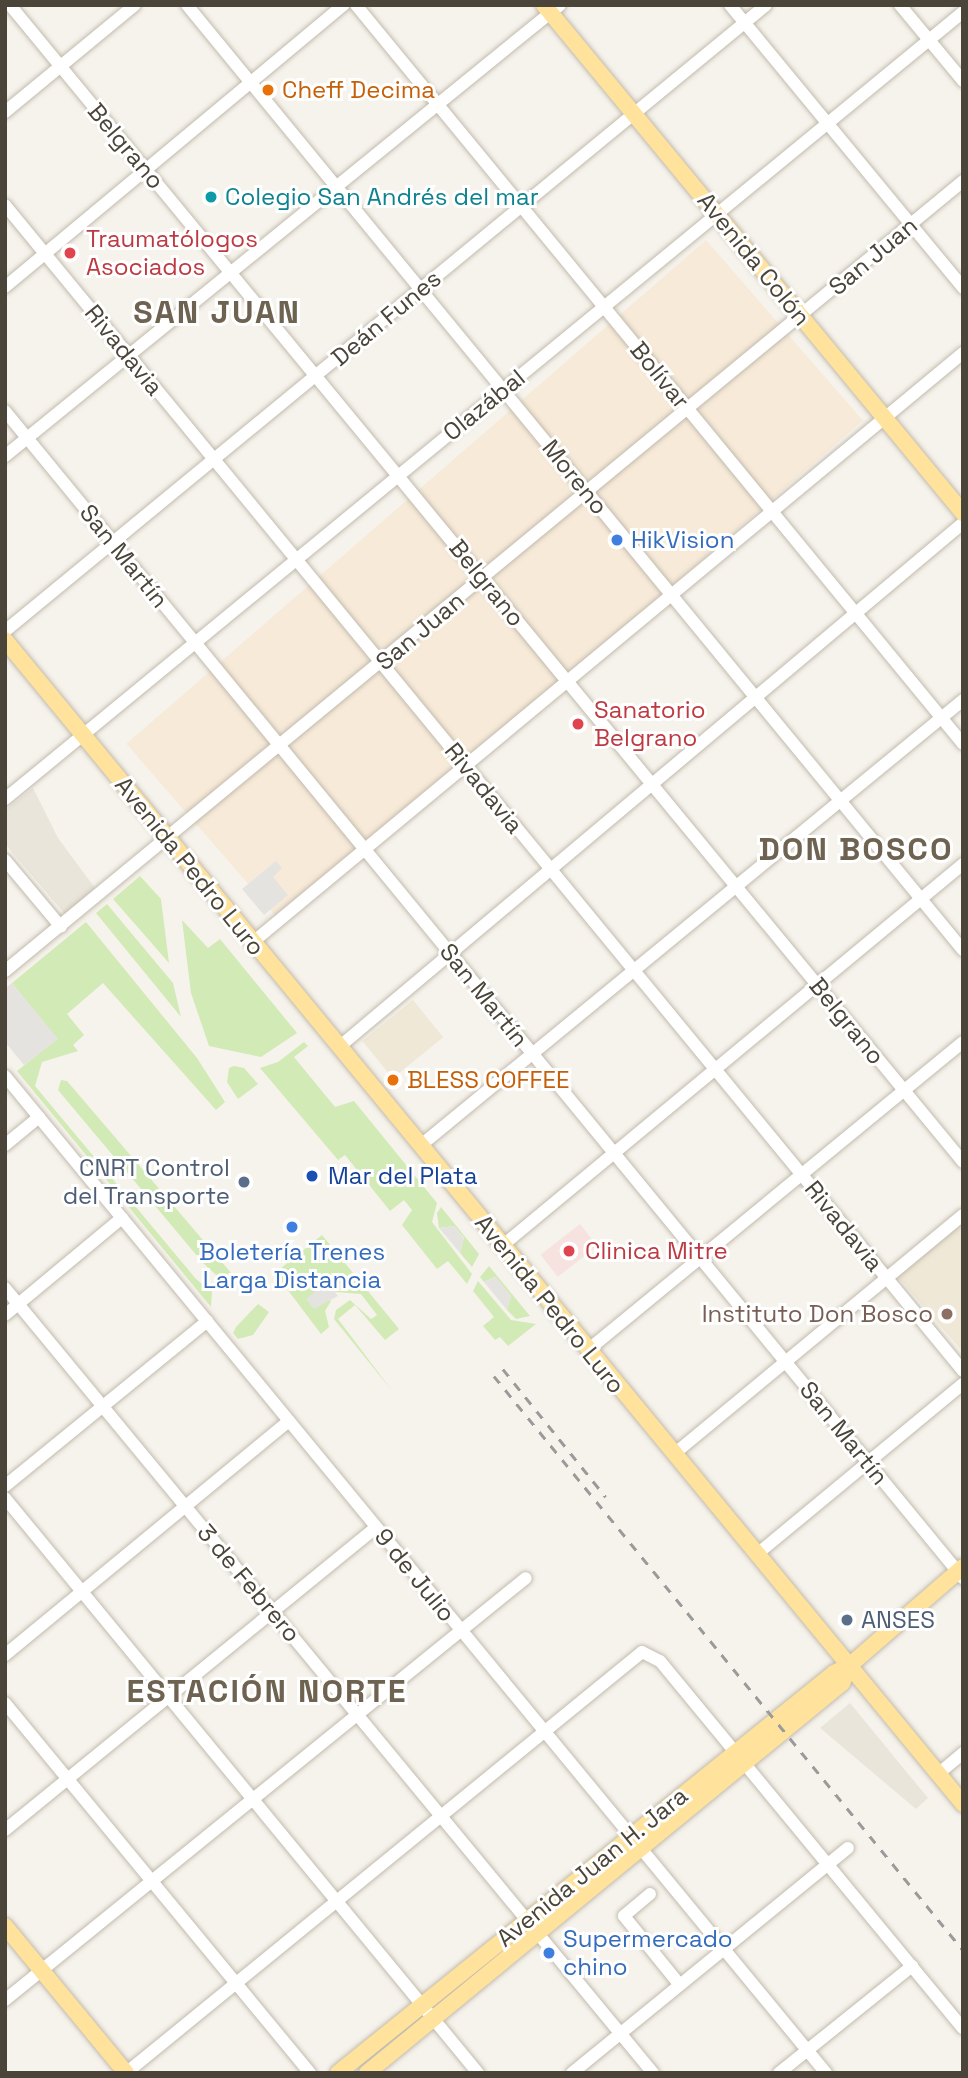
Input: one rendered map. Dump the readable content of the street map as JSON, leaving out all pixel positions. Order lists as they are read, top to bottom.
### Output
{
  "streets": {
    "main road": ["Avenida Colón", "Avenida Pedro Luro", "Avenida Juan H. Jara"],
    "street": [
      "Belgrano",
      "San Juan",
      "Deán Funes",
      "Rivadavia",
      "Bolívar",
      "Olazábal",
      "Moreno",
      "San Martín",
      "9 de Julio",
      "3 de Febrero"
    ]
  },
  "crossings": [
    ["Belgrano", "San Juan"],
    ["Belgrano", "Deán Funes"],
    ["Belgrano", "Olazábal"],
    ["San Juan", "Avenida Colón"],
    ["San Juan", "Rivadavia"],
    ["San Juan", "Bolívar"],
    ["San Juan", "Moreno"],
    ["San Juan", "San Martín"],
    ["San Juan", "Avenida Pedro Luro"],
    ["Avenida Colón", "Deán Funes"],
    ["Avenida Colón", "Olazábal"],
    ["Deán Funes", "Rivadavia"],
    ["Deán Funes", "Bolívar"],
    ["Deán Funes", "Moreno"],
    ["Deán Funes", "San Martín"],
    ["Rivadavia", "Olazábal"],
    ["Bolívar", "Olazábal"],
    ["Olazábal", "Moreno"],
    ["Olazábal", "San Martín"],
    ["Olazábal", "Avenida Pedro Luro"],
    ["San Martín", "Avenida Juan H. Jara"],
    ["Avenida Pedro Luro", "Avenida Juan H. Jara"],
    ["9 de Julio", "Avenida Juan H. Jara"],
    ["3 de Febrero", "Avenida Juan H. Jara"]
  ],
  "districts": ["SAN JUAN", "DON BOSCO", "ESTACIÓN NORTE"],
  "places": [
    "Cheff Decima",
    "Colegio San Andrés del mar",
    "Traumatólogos Asociados",
    "HikVision",
    "Sanatorio Belgrano",
    "BLESS COFFEE",
    "Mar del Plata",
    "CNRT Control del Transporte",
    "Boletería Trenes Larga Distancia",
    "Clinica Mitre",
    "Instituto Don Bosco",
    "ANSES",
    "Supermercado chino"
  ]
}
